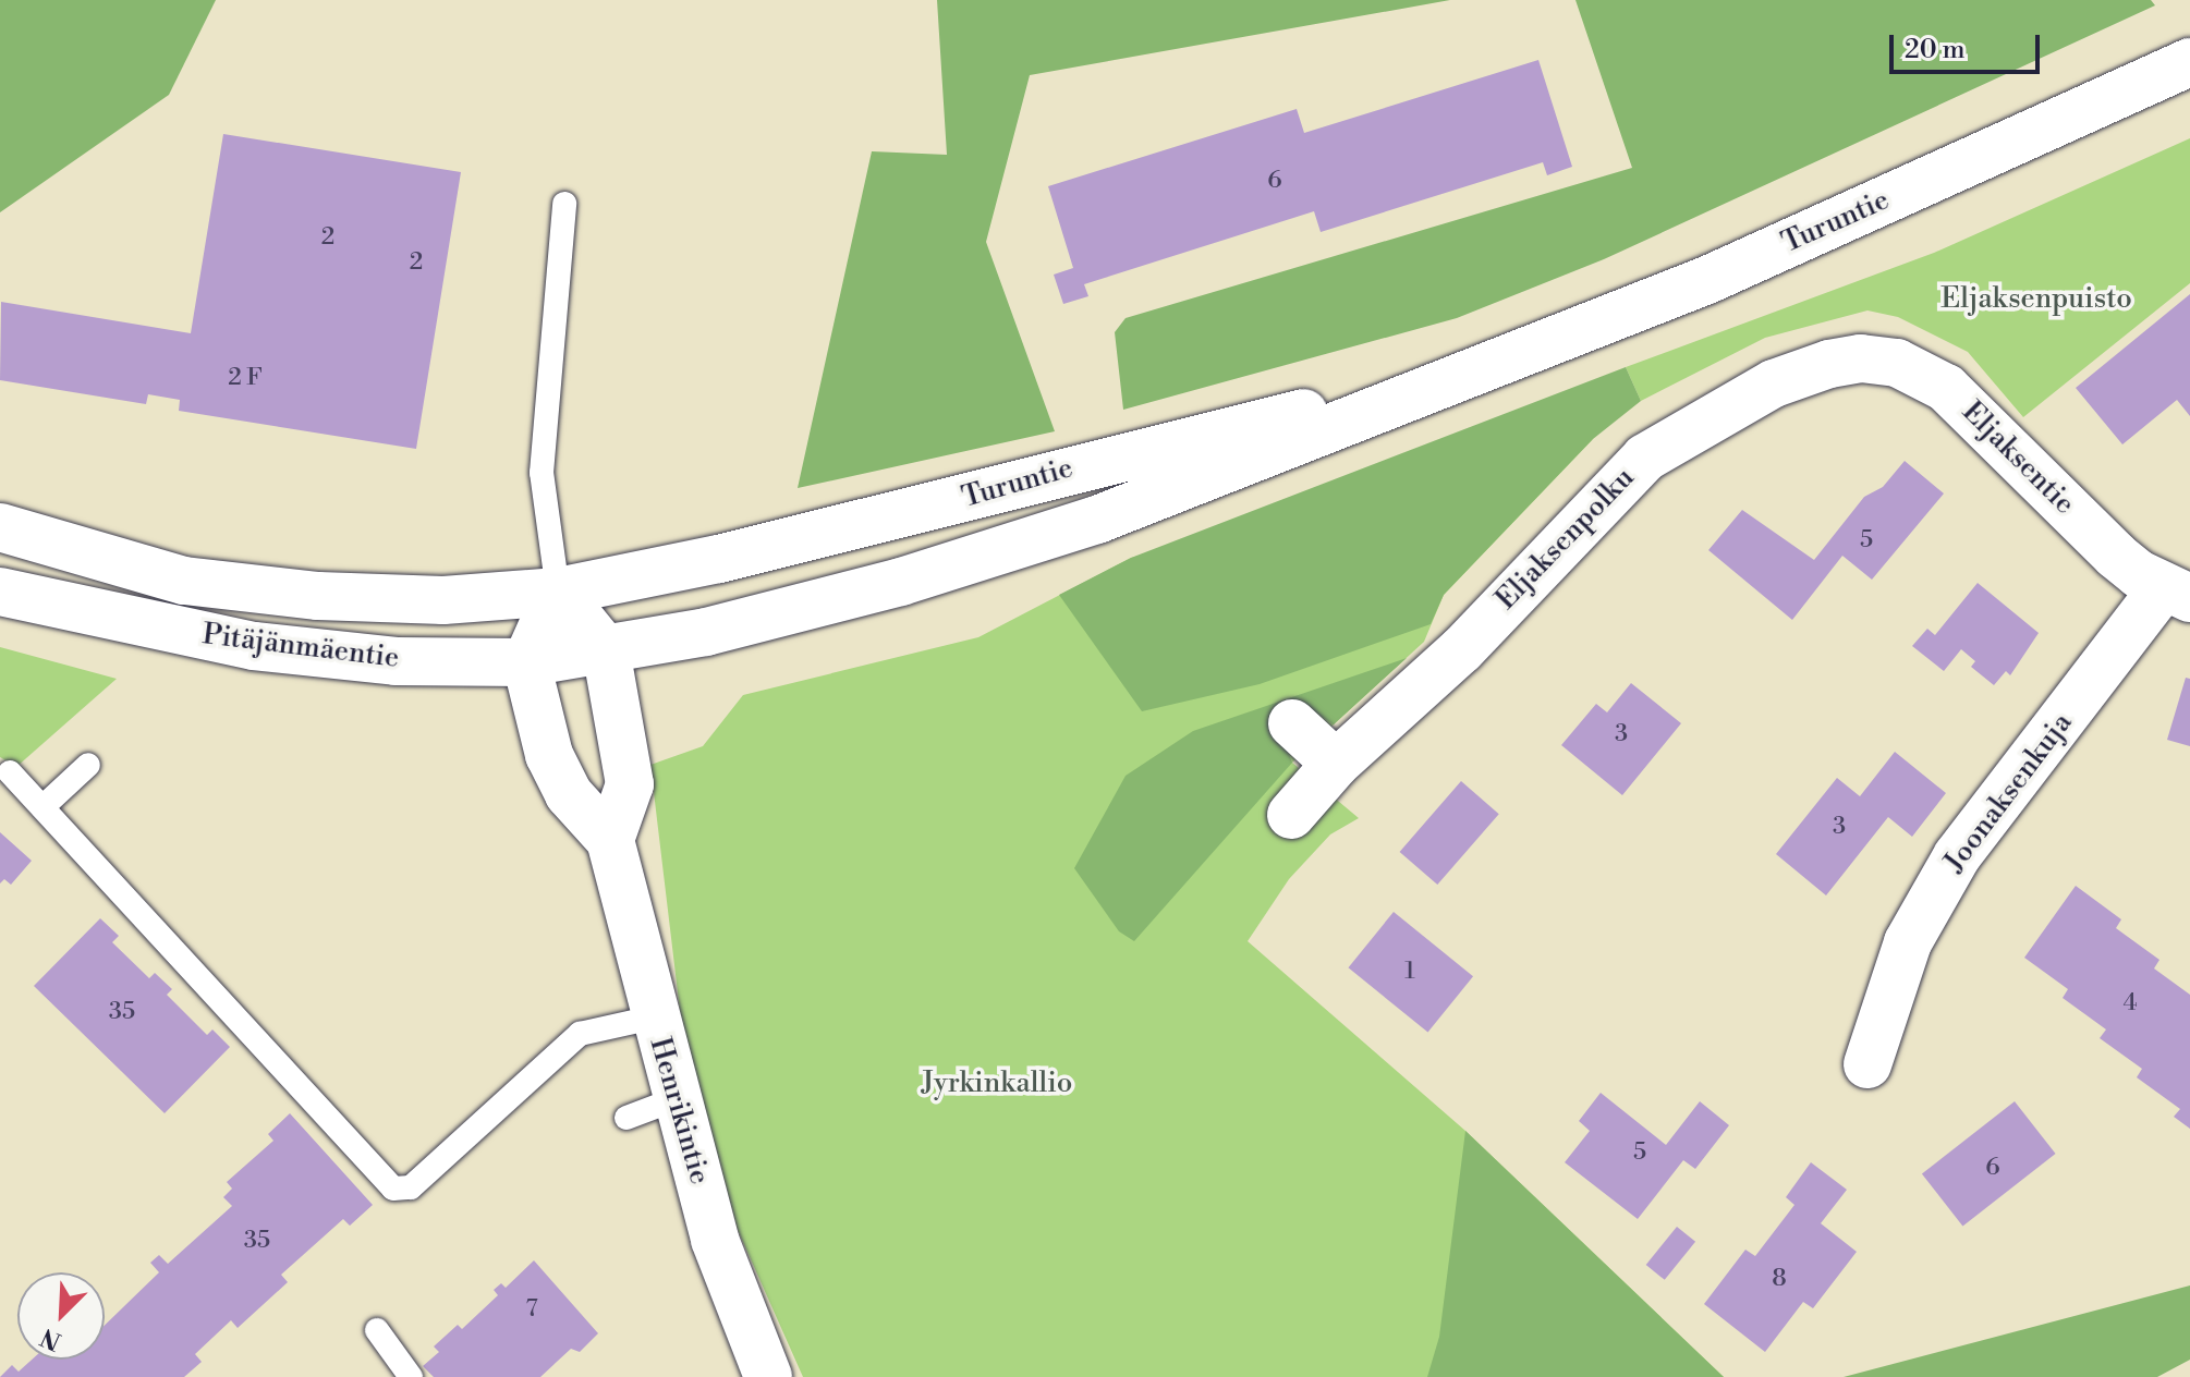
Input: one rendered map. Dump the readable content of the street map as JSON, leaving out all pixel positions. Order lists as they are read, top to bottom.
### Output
{
  "streets": {
    "main road": [
      "Turuntie",
      "Eljaksentie",
      "Eljaksenpolku",
      "Pitäjänmäentie",
      "Joonaksenkuja",
      "Henrikintie"
    ]
  },
  "crossings": [
    ["Turuntie", "Pitäjänmäentie"],
    ["Eljaksentie", "Eljaksenpolku"],
    ["Eljaksentie", "Joonaksenkuja"],
    ["Pitäjänmäentie", "Henrikintie"]
  ],
  "parks": ["Eljaksenpuisto", "Jyrkinkallio"],
  "house_numbers": [
    "6",
    "2",
    "2",
    "2 F",
    "5",
    "3",
    "3",
    "1",
    "4",
    "35",
    "5",
    "6",
    "35",
    "8",
    "7"
  ],
  "scale_bar": "20 m",
  "north": "bottom left"
}
